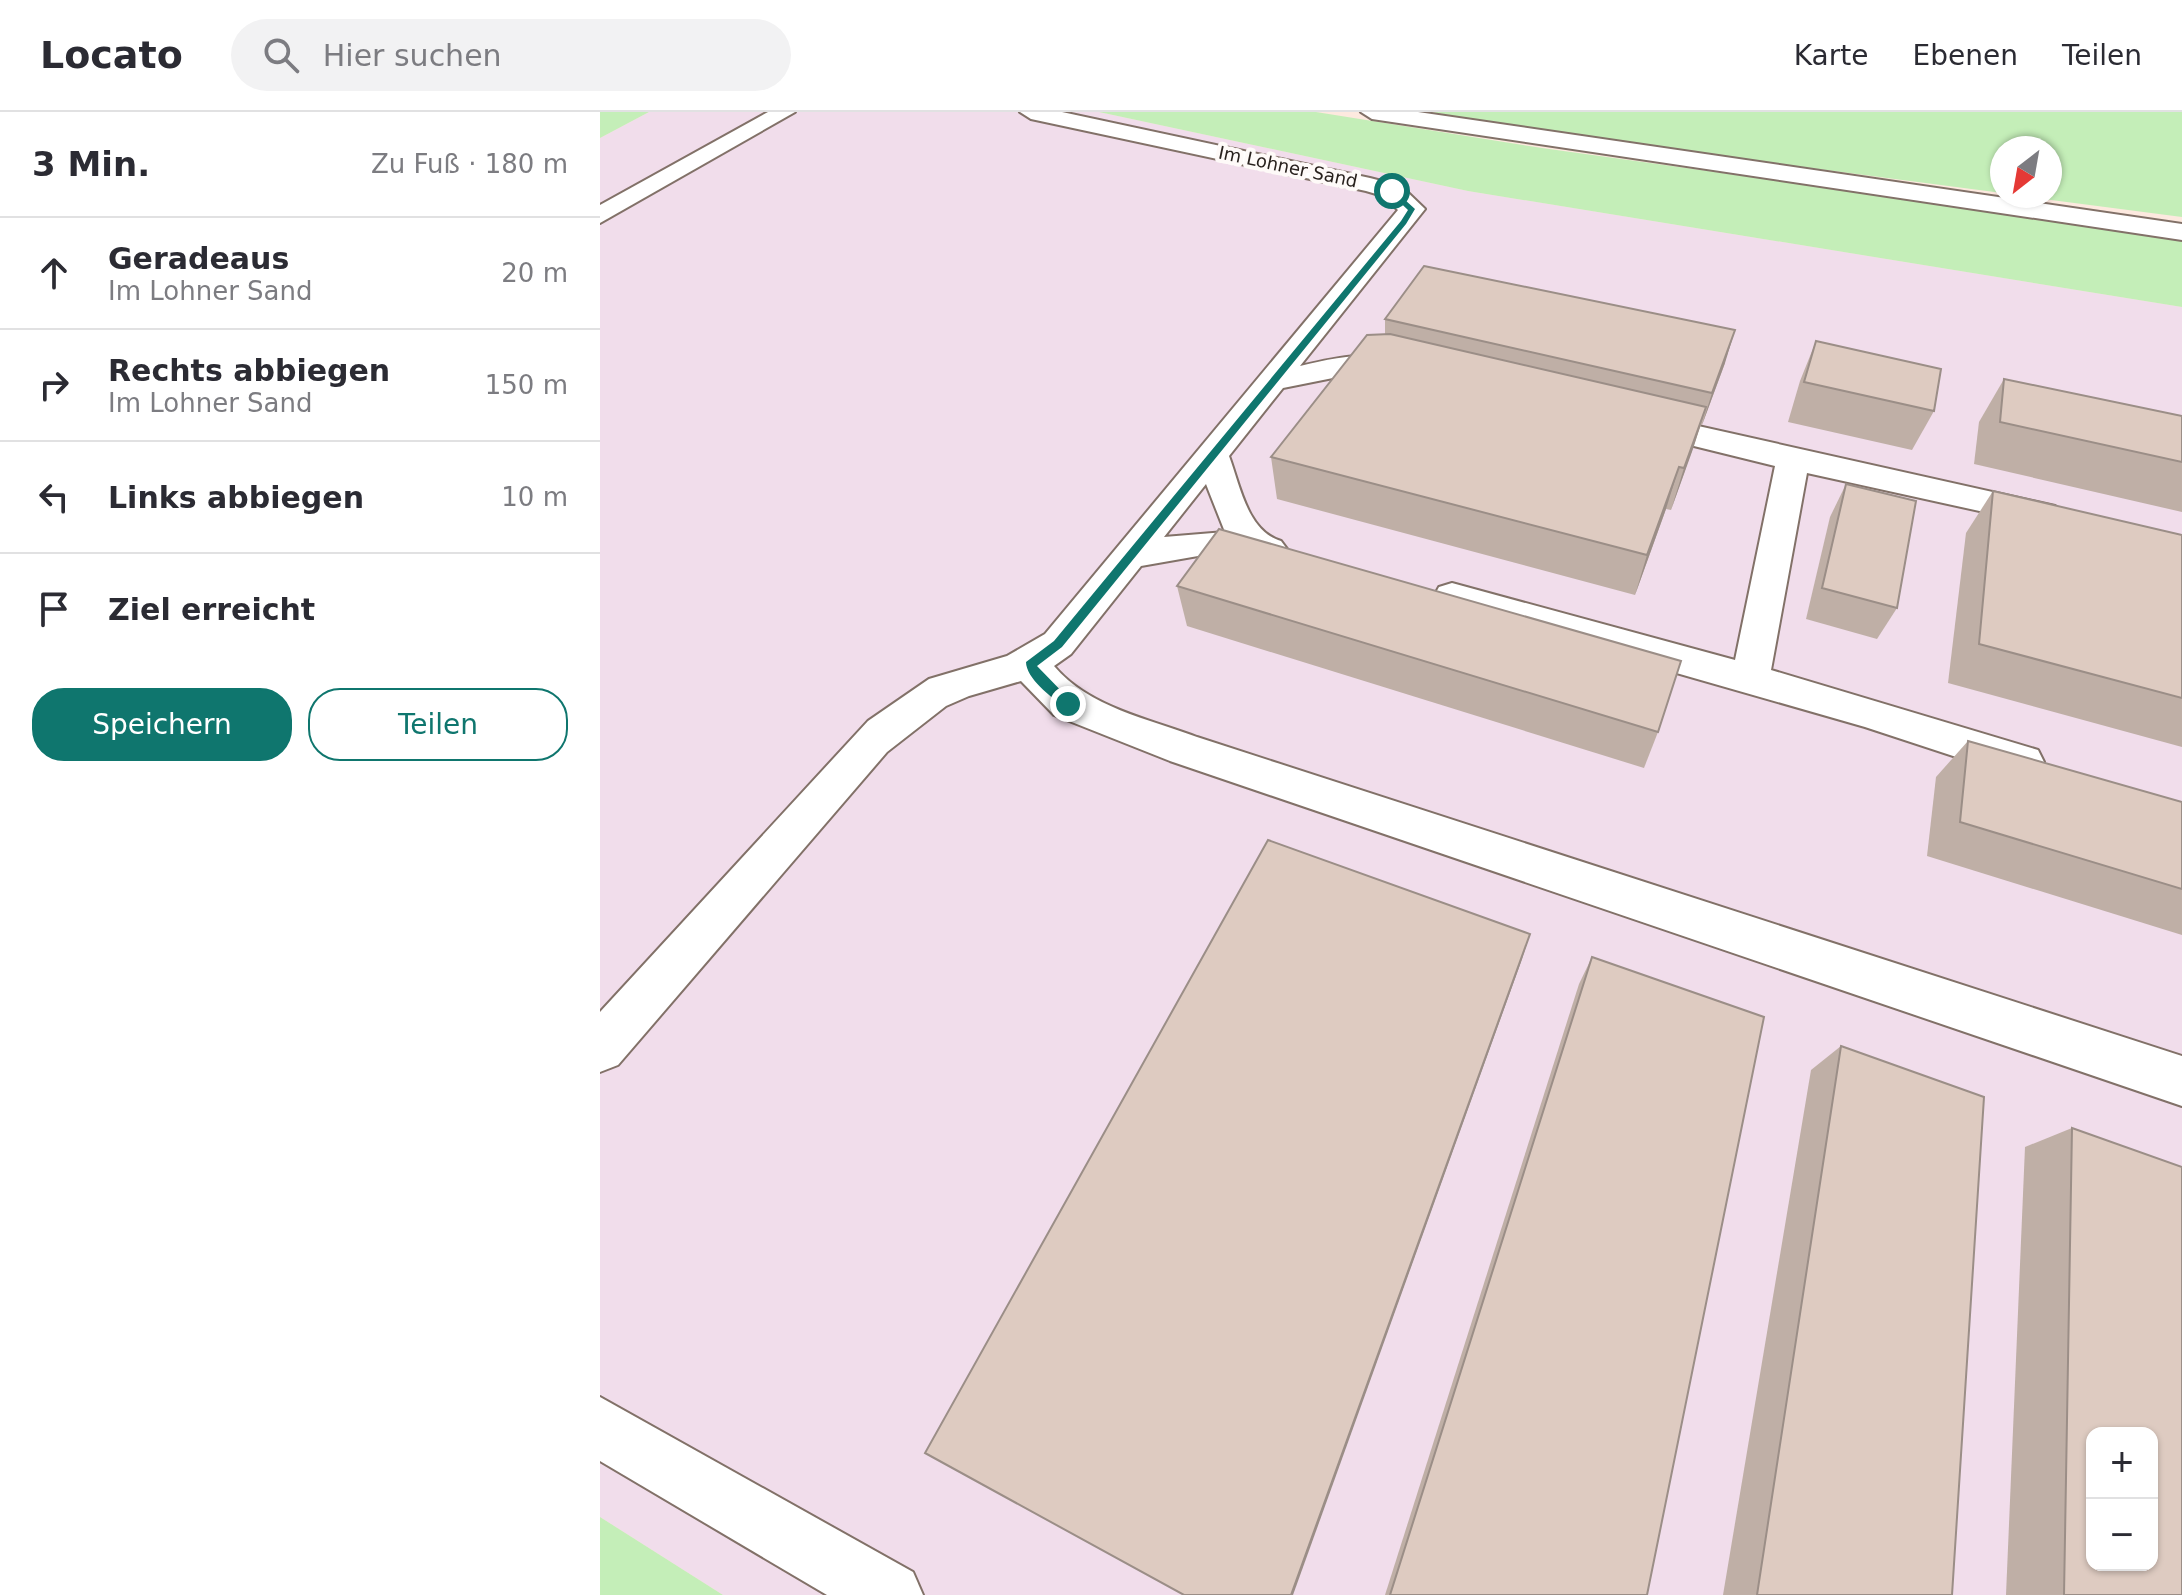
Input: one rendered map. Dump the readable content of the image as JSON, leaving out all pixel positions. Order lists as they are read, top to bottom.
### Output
{
  "streets": {
    "street": ["Im Lohner Sand"]
  },
  "north": "bottom left",
  "page": {
    "header": "Locato",
    "search": "Hier suchen",
    "nav": ["Karte", "Ebenen", "Teilen"],
    "heading": ["3 Min.", "Zu Fuß · 180 m"],
    "list": [
      ["Geradeaus", "Im Lohner Sand", "20 m"],
      ["Rechts abbiegen", "Im Lohner Sand", "150 m"],
      ["Links abbiegen", "10 m"],
      "Ziel erreicht"
    ],
    "buttons": ["Speichern", "Teilen"],
    "map_buttons": ["+", "−"]
  }
}
